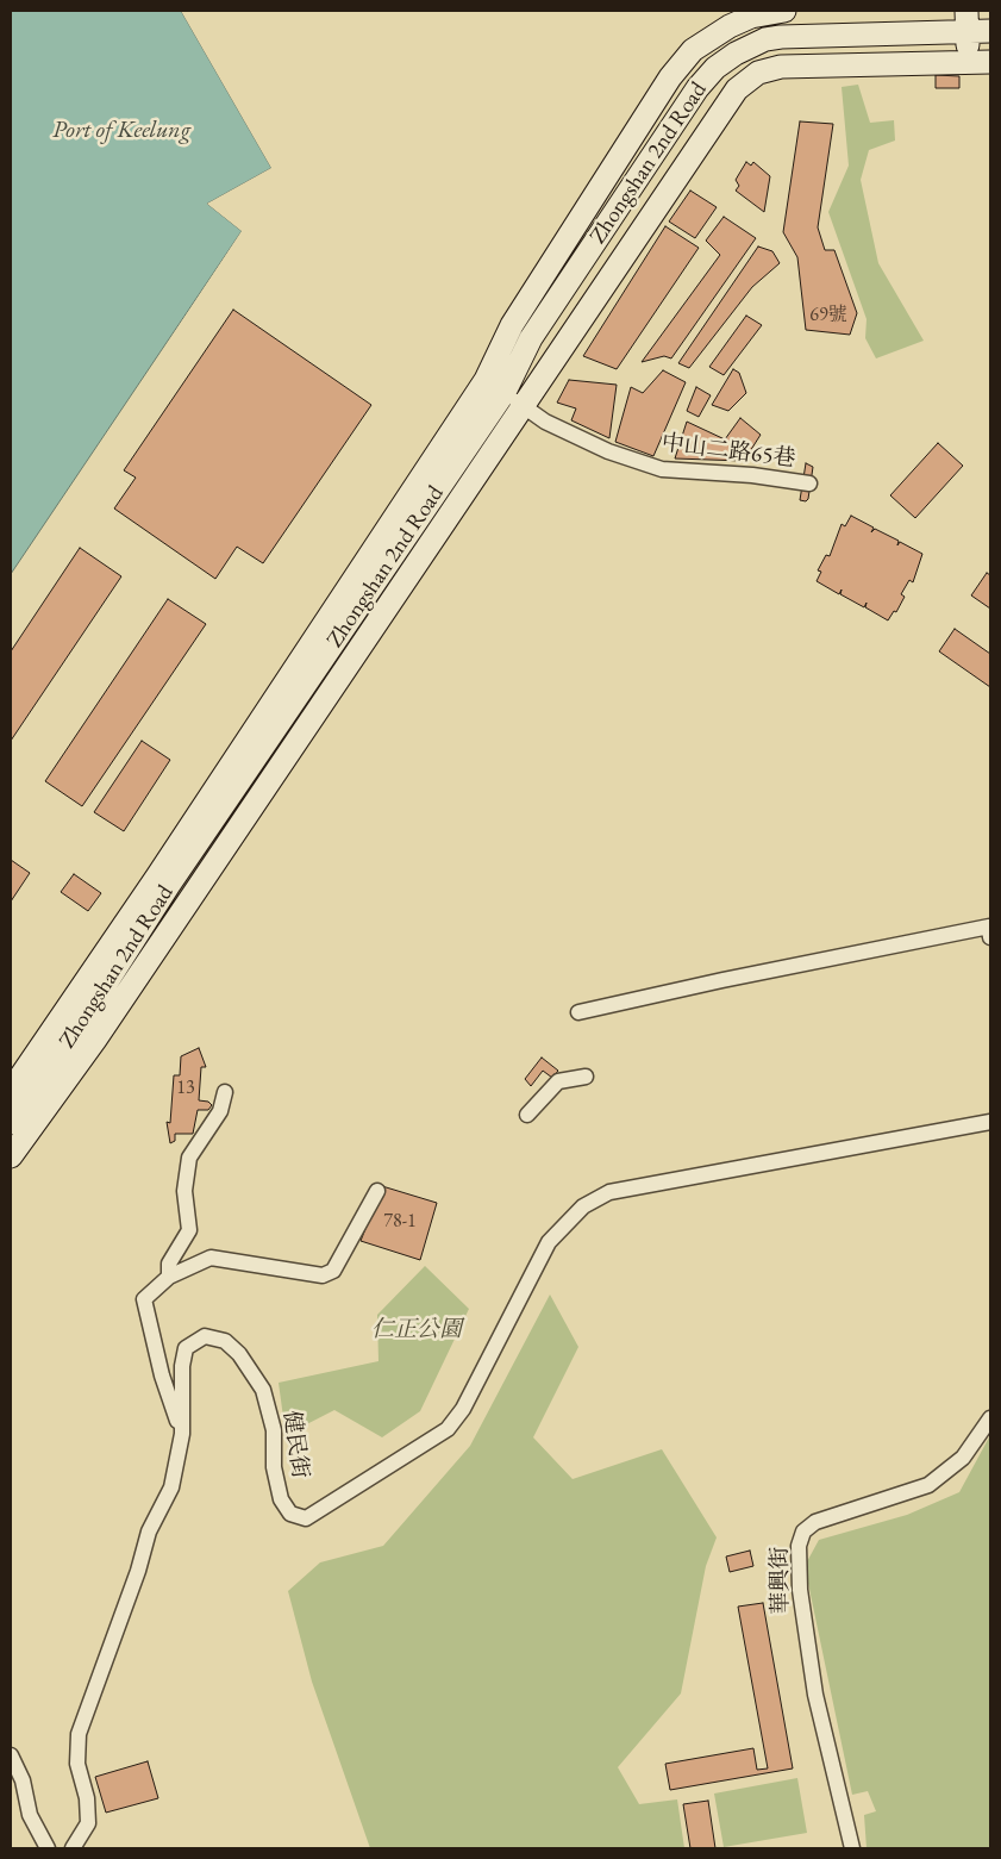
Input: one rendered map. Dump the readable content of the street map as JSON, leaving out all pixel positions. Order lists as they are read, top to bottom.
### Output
{
  "streets": {
    "street": [
      "Zhongshan 2nd Road",
      "中山二路65巷",
      "健民街",
      "華興街"
    ]
  },
  "crossings": [
    ["Zhongshan 2nd Road", "中山二路65巷"]
  ],
  "water": ["Port of Keelung"],
  "parks": ["仁正公園"],
  "house_numbers": ["69號", "13", "78-1"]
}
